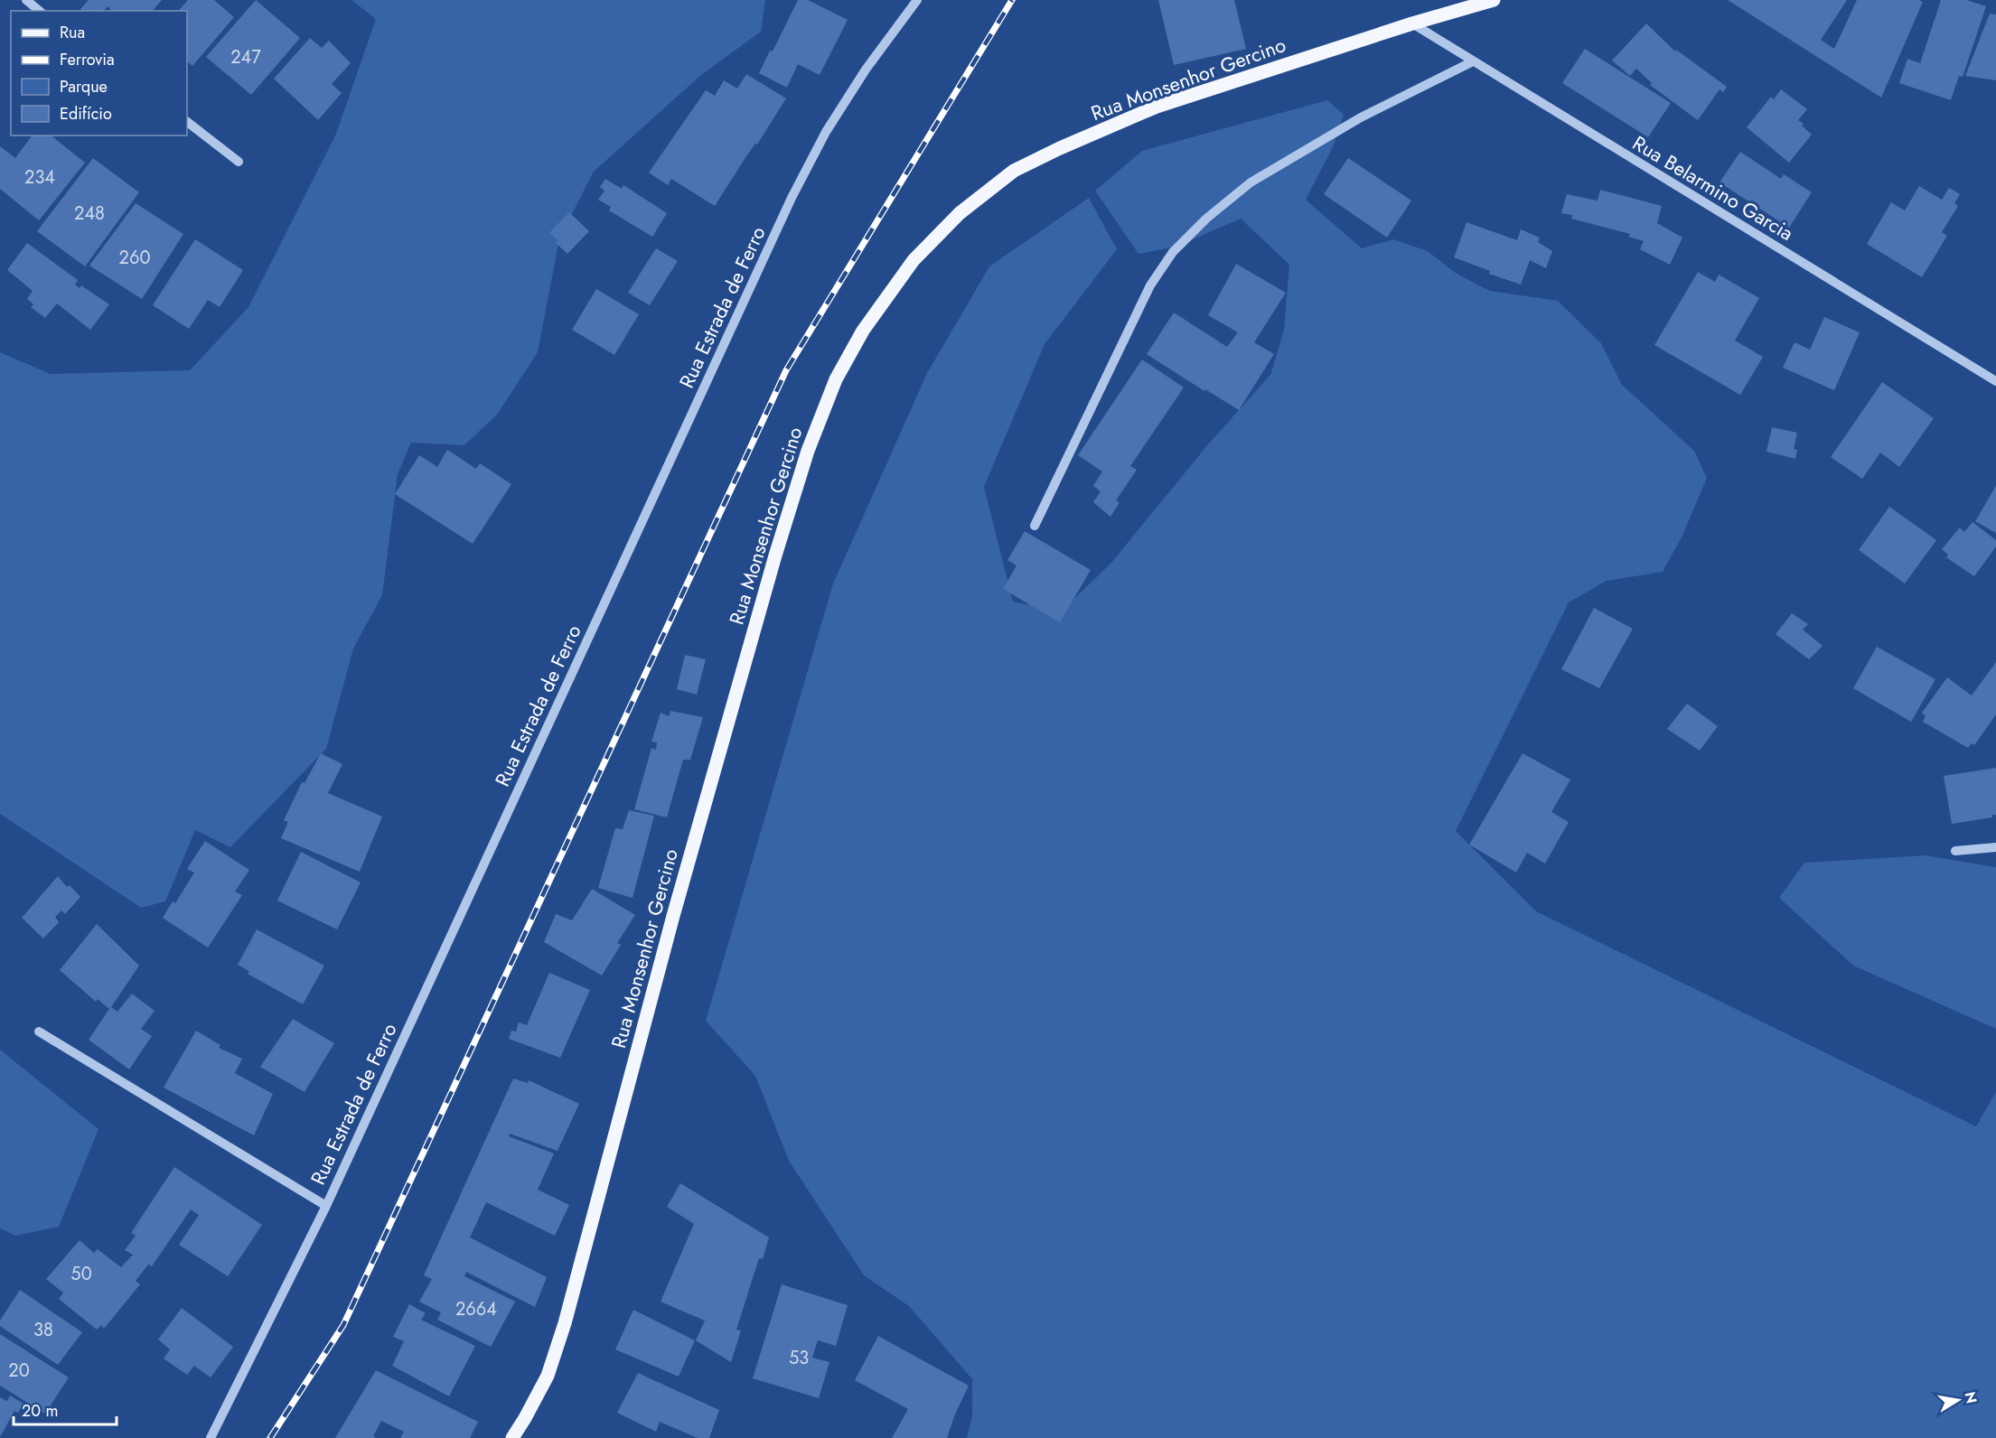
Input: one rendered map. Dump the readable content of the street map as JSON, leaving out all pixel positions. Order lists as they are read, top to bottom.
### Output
{
  "streets": {
    "main road": ["Rua Monsenhor Gercino"],
    "street": ["Rua Belarmino Garcia", "Rua Estrada de Ferro"]
  },
  "crossings": [
    ["Rua Monsenhor Gercino", "Rua Belarmino Garcia"]
  ],
  "house_numbers": [
    "247",
    "234",
    "248",
    "260",
    "50",
    "2664",
    "38",
    "53",
    "20"
  ],
  "legend": [
    "Rua",
    "Ferrovia",
    "Parque",
    "Edifício"
  ],
  "scale_bar": "20 m",
  "north": "right"
}
